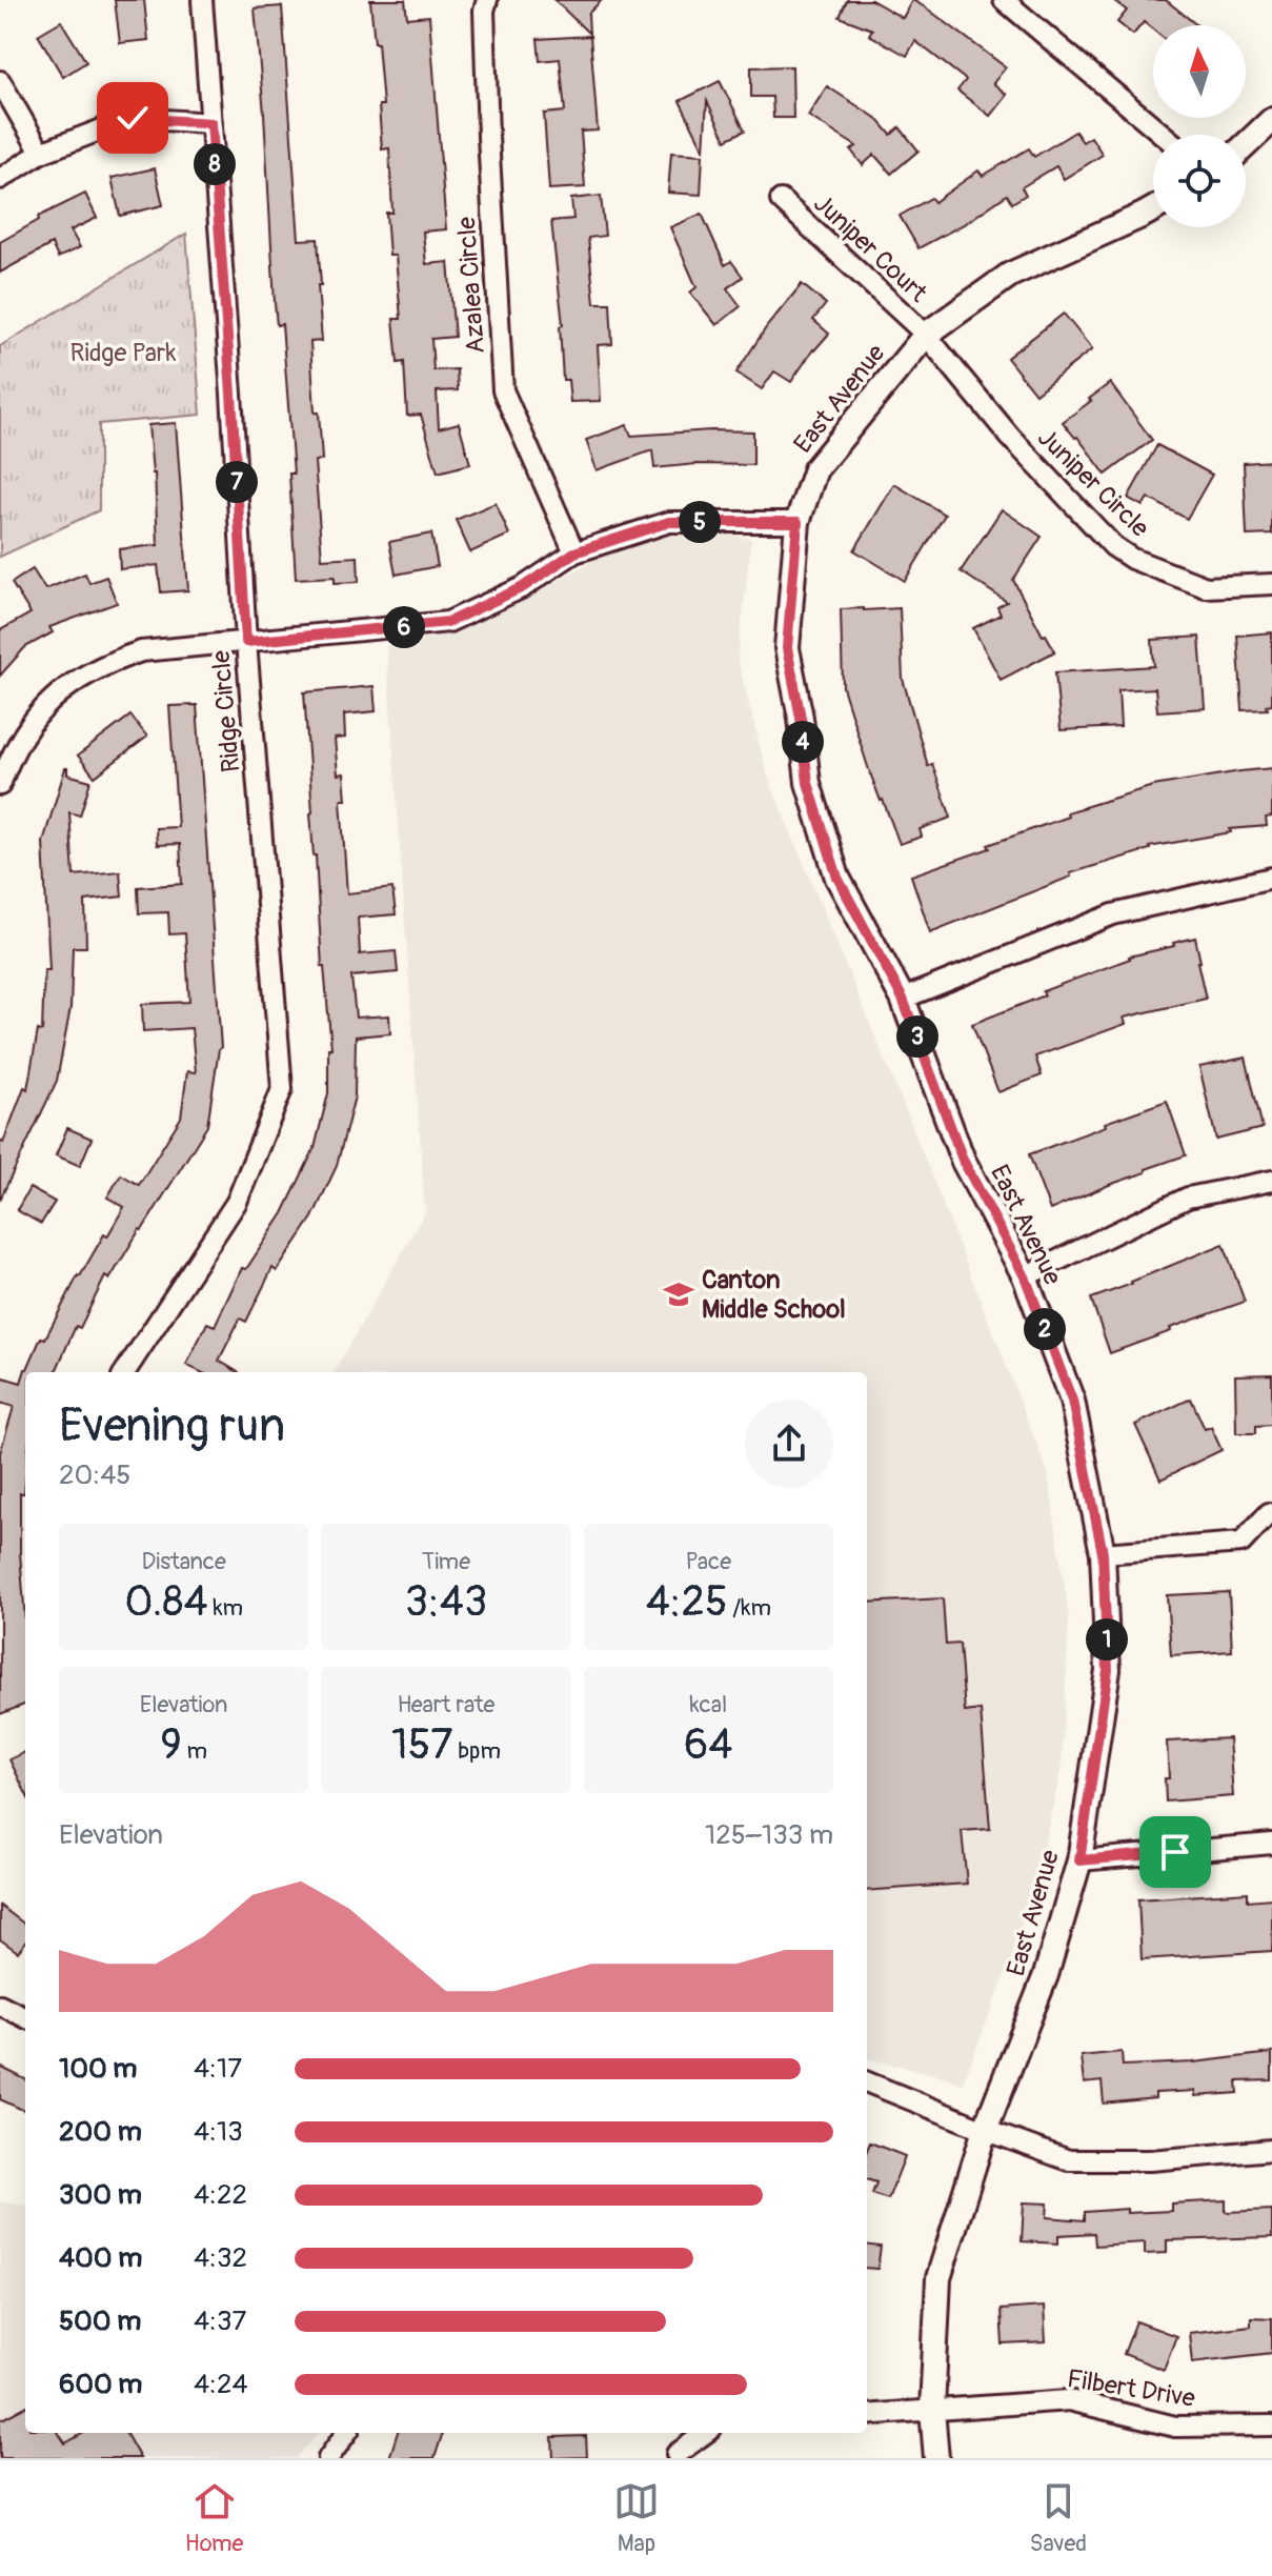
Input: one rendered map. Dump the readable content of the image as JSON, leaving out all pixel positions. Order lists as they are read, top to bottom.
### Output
{
  "streets": {
    "street": [
      "Juniper Court",
      "Azalea Circle",
      "East Avenue",
      "Juniper Circle",
      "Ridge Circle",
      "Filbert Drive"
    ]
  },
  "crossings": [
    ["Juniper Court", "East Avenue"],
    ["Juniper Court", "Juniper Circle"],
    ["East Avenue", "Juniper Circle"],
    ["East Avenue", "Filbert Drive"]
  ],
  "parks": ["Ridge Park"],
  "places": {
    "school or university": ["Canton Middle School"]
  },
  "north": "top",
  "page": {
    "pins": [
      "8",
      "7",
      "5",
      "6",
      "4",
      "3",
      "2",
      "1"
    ],
    "heading": ["Evening run", "20:45"],
    "stats": [
      ["Distance", "0.84 km"],
      ["Time", "3:43"],
      ["Pace", "4:25 /km"],
      ["Elevation", "9 m"],
      ["Heart rate", "157 bpm"],
      ["kcal", "64"]
    ],
    "chart": ["Elevation", "125–133 m"],
    "list": [
      {
        "name": "100 m",
        "note": "4:17"
      },
      {
        "name": "200 m",
        "note": "4:13"
      },
      {
        "name": "300 m",
        "note": "4:22"
      },
      {
        "name": "400 m",
        "note": "4:32"
      },
      {
        "name": "500 m",
        "note": "4:37"
      },
      {
        "name": "600 m",
        "note": "4:24"
      }
    ],
    "tabs": ["Home", "Map", "Saved"]
  }
}
